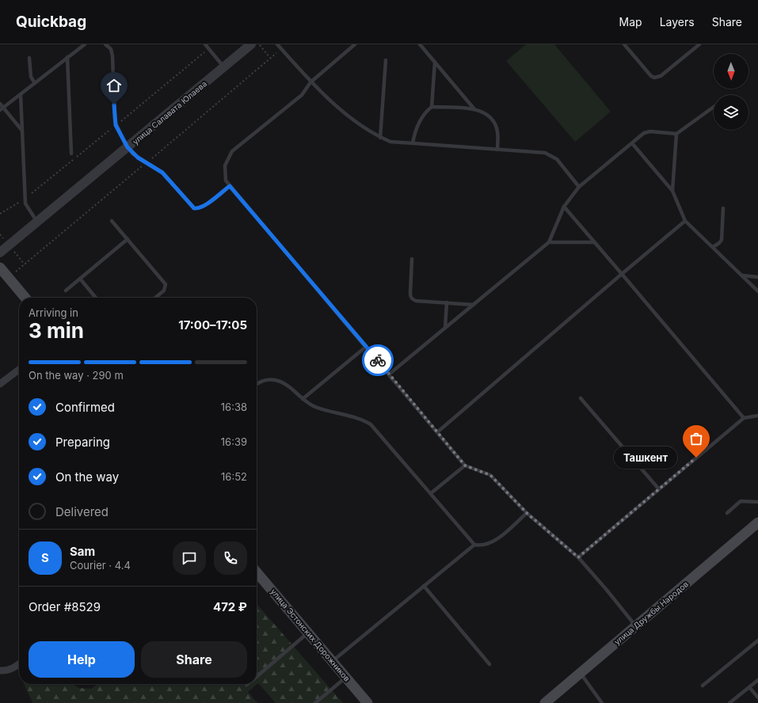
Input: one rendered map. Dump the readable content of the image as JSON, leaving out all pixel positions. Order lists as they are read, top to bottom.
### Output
{
  "streets": {
    "main road": ["улица Дружбы Народов", "улица Эстонских Дорожников"],
    "street": ["улица Салавата Юлаева"]
  },
  "places": ["Ташкент"],
  "north": "bottom",
  "page": {
    "header": "Quickbag",
    "nav": ["Map", "Layers", "Share"],
    "heading": ["3 min", "Arriving in", "17:00–17:05"],
    "panel": [
      "Sam",
      "Courier · 4.4",
      "Order #8529",
      "472 ₽"
    ],
    "bar": "On the way · 290 m",
    "list": [
      ["Confirmed", "16:38"],
      ["Preparing", "16:39"],
      ["On the way", "16:52"],
      "Delivered"
    ],
    "bubble": "Ташкент",
    "round": "S",
    "buttons": ["Help", "Share"]
  }
}
